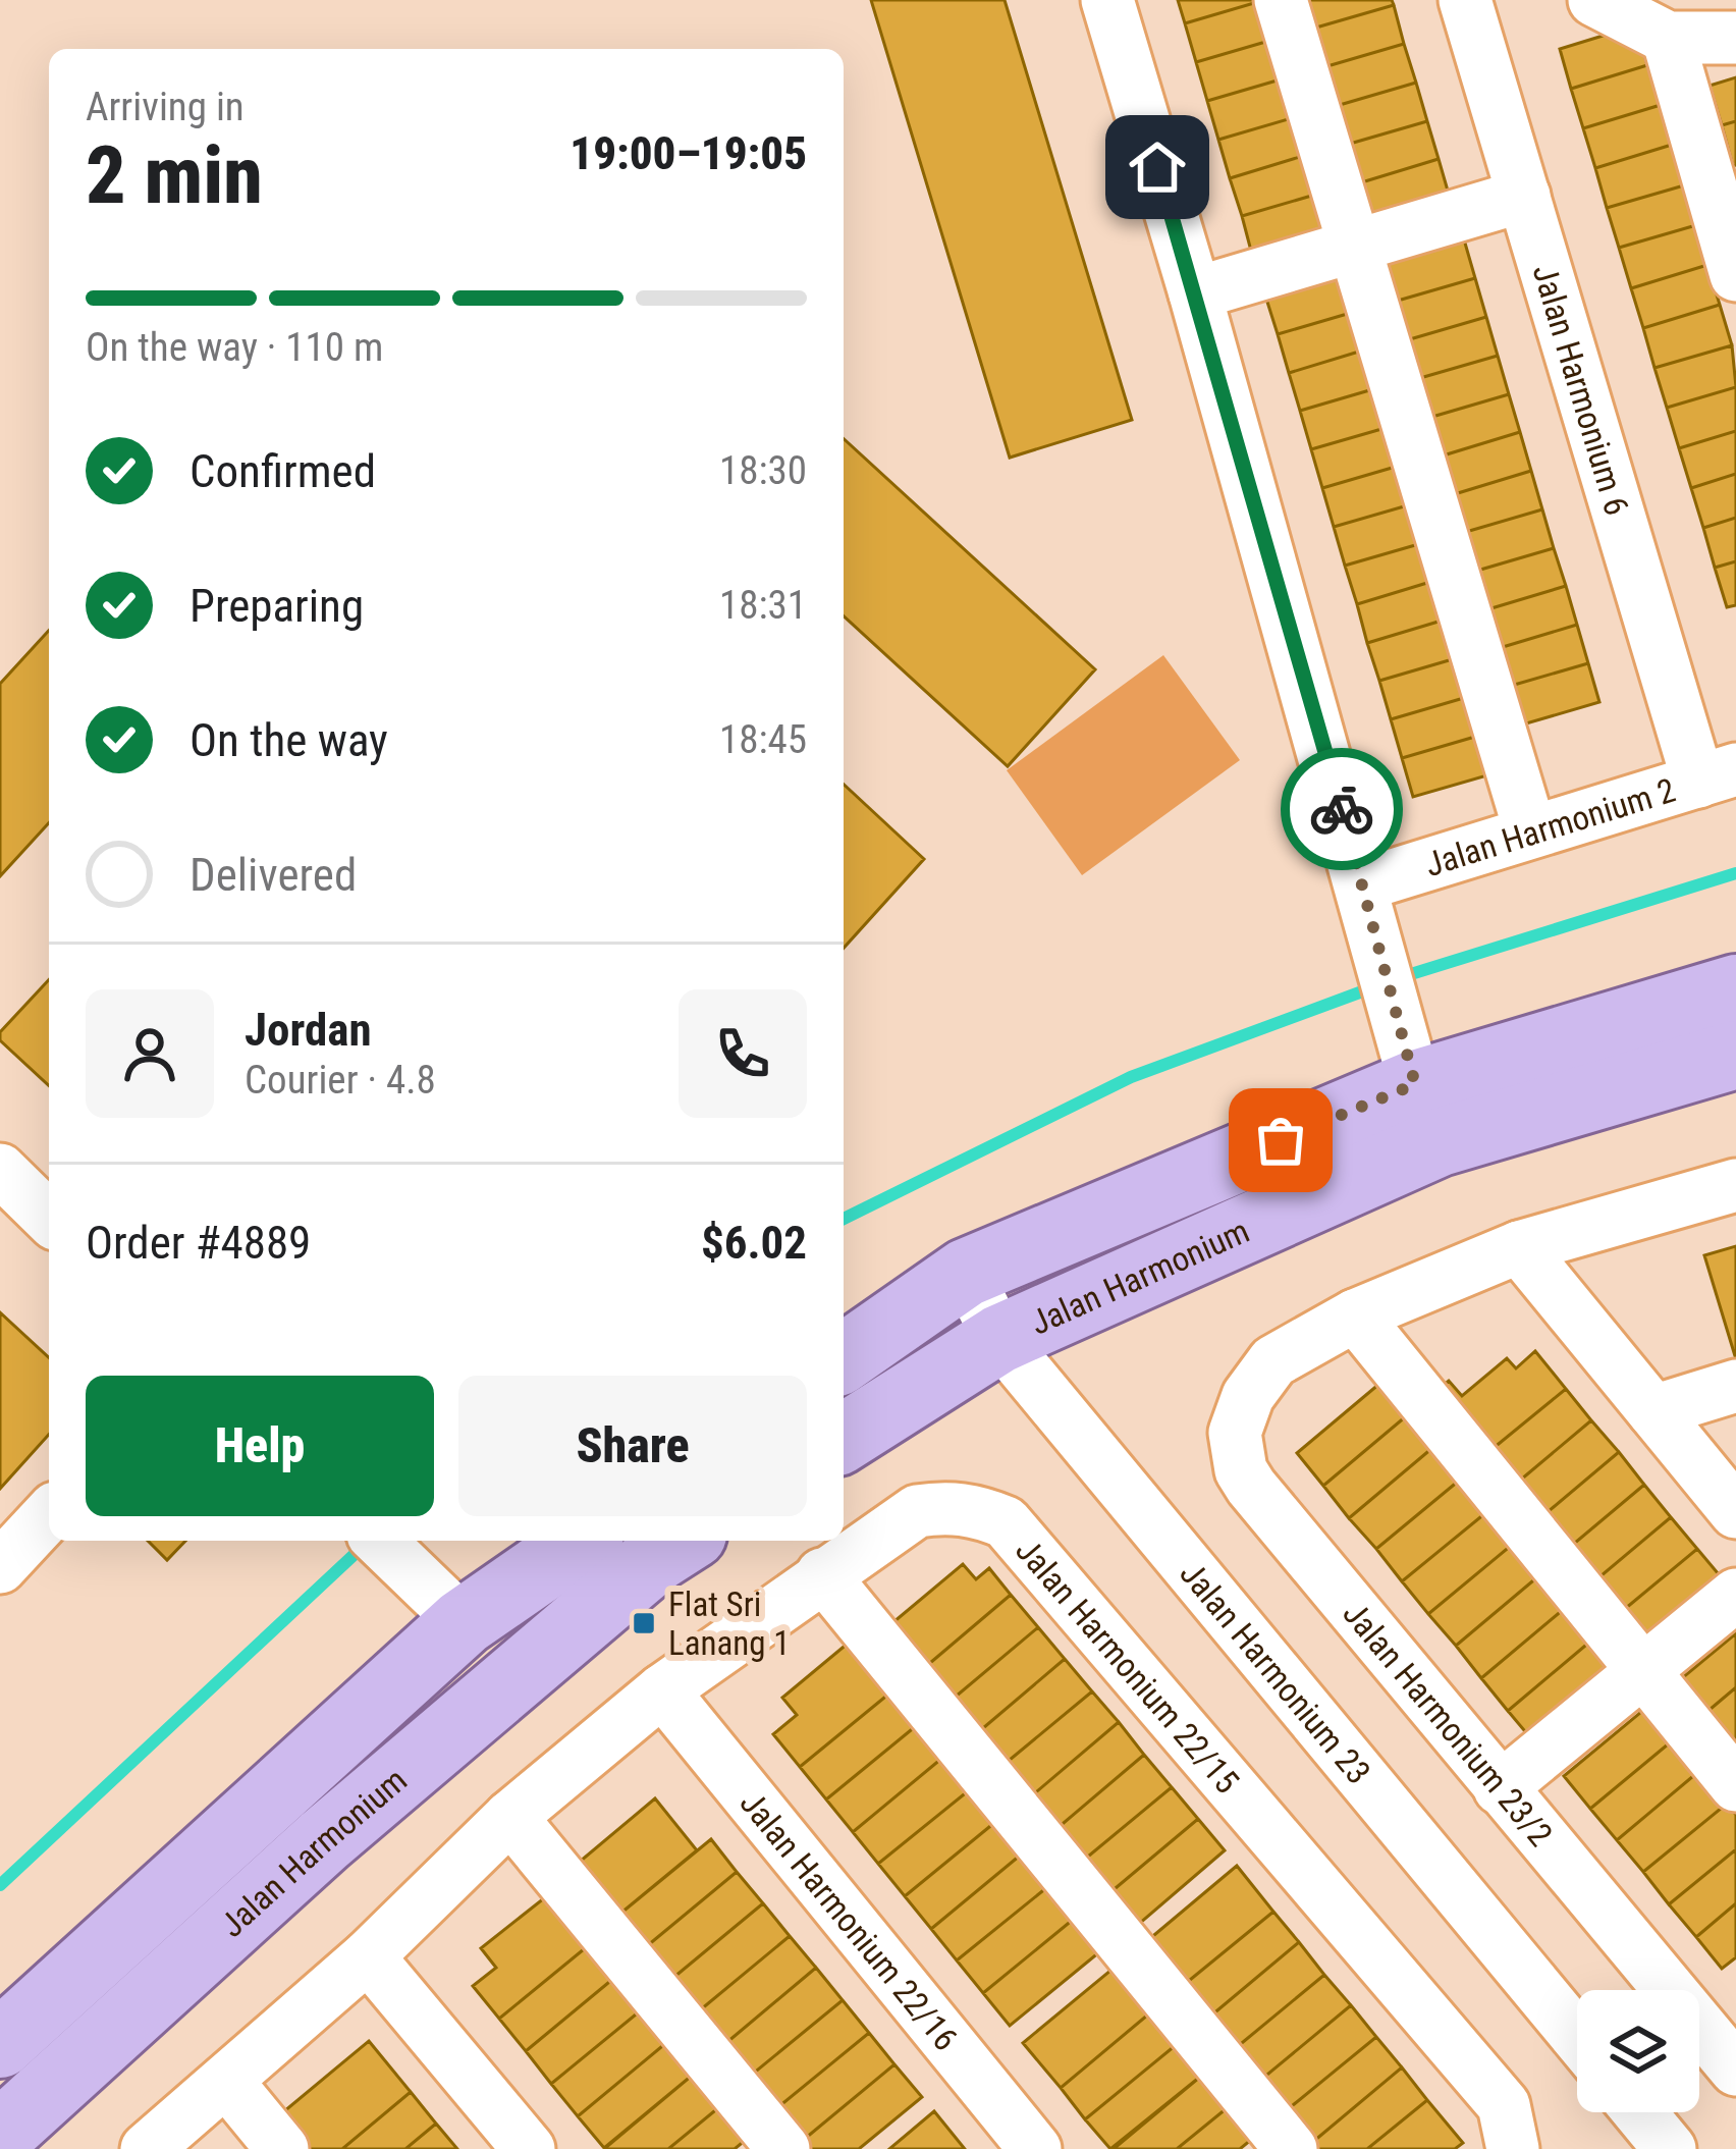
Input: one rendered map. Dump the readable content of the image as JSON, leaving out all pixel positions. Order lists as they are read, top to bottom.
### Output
{
  "streets": {
    "main road": ["Jalan Harmonium"],
    "street": [
      "Jalan Harmonium 6",
      "Jalan Harmonium 2",
      "Jalan Harmonium 22/15",
      "Jalan Harmonium 23",
      "Jalan Harmonium 23/2",
      "Jalan Harmonium 22/16"
    ]
  },
  "crossings": [
    ["Jalan Harmonium 6", "Jalan Harmonium 2"],
    ["Jalan Harmonium", "Jalan Harmonium 23"],
    ["Jalan Harmonium 22/15", "Jalan Harmonium 22/16"]
  ],
  "places": {
    "transit": ["Flat Sri Lanang 1"]
  },
  "page": {
    "heading": ["2 min", "Arriving in", "19:00–19:05"],
    "panel": [
      "Jordan",
      "Courier · 4.8",
      "Order #4889",
      "$6.02"
    ],
    "bar": "On the way · 110 m",
    "list": [
      ["Confirmed", "18:30"],
      ["Preparing", "18:31"],
      ["On the way", "18:45"],
      "Delivered"
    ],
    "buttons": ["Help", "Share"]
  }
}
